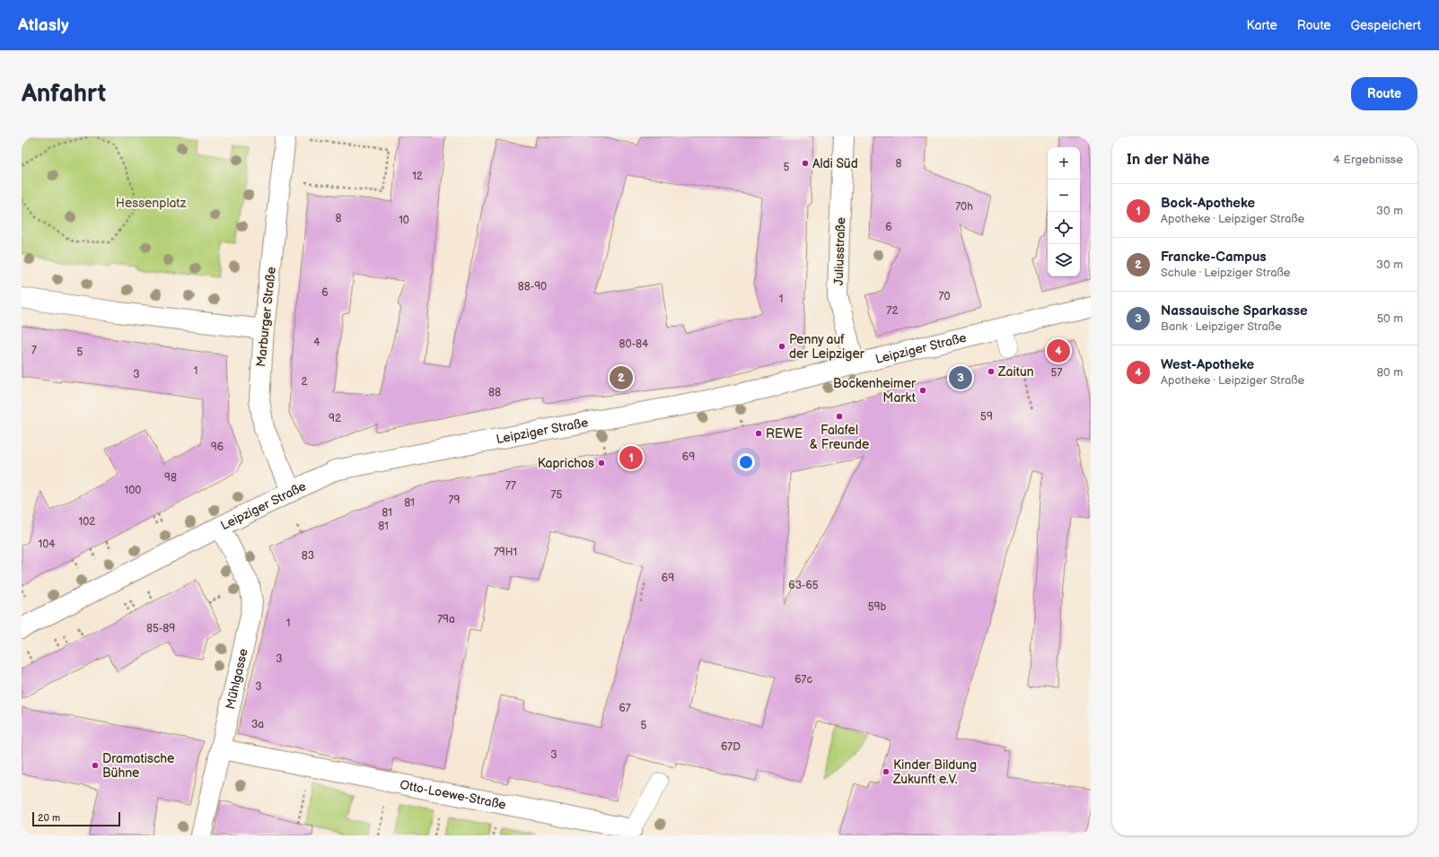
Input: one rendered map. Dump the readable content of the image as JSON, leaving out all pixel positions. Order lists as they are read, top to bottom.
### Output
{
  "streets": {
    "street": [
      "Juliusstraße",
      "Marburger Straße",
      "Leipziger Straße",
      "Mühlgasse",
      "Otto-Loewe-Straße"
    ]
  },
  "crossings": [
    ["Juliusstraße", "Leipziger Straße"],
    ["Marburger Straße", "Leipziger Straße"],
    ["Leipziger Straße", "Mühlgasse"],
    ["Mühlgasse", "Otto-Loewe-Straße"]
  ],
  "parks": ["Hessenplatz"],
  "places": [
    "Aldi Süd",
    "Penny auf der Leipziger",
    "Zaitun",
    "Bockenheimer Markt",
    "Falafel & Freunde",
    "REWE",
    "Kaprichos",
    "Dramatische Bühne",
    "Kinder Bildung Zukunft e.V."
  ],
  "house_numbers": [
    "8",
    "5",
    "12",
    "70h",
    "8",
    "10",
    "6",
    "88-90",
    "6",
    "70",
    "1",
    "72",
    "4",
    "80-84",
    "7",
    "5",
    "1",
    "57",
    "3",
    "2",
    "88",
    "59",
    "92",
    "96",
    "69",
    "98",
    "77",
    "100",
    "75",
    "79",
    "81",
    "81",
    "102",
    "81",
    "104",
    "79H1",
    "83",
    "69",
    "63-65",
    "59b",
    "79a",
    "1",
    "85-89",
    "3",
    "67c",
    "3",
    "67",
    "3a",
    "5",
    "67D",
    "3"
  ],
  "scale_bar": "20 m",
  "page": {
    "header": "Atlasly",
    "nav": ["Karte", "Route", "Gespeichert"],
    "buttons": "Route",
    "title": "Anfahrt",
    "heading": ["In der Nähe", "4 Ergebnisse"],
    "map_buttons": ["+", "−"],
    "list": [
      {
        "mark": "1",
        "name": "Bock-Apotheke",
        "note": "Apotheke · Leipziger Straße",
        "value": "30 m"
      },
      {
        "mark": "2",
        "name": "Francke-Campus",
        "note": "Schule · Leipziger Straße",
        "value": "30 m"
      },
      {
        "mark": "3",
        "name": "Nassauische Sparkasse",
        "note": "Bank · Leipziger Straße",
        "value": "50 m"
      },
      {
        "mark": "4",
        "name": "West-Apotheke",
        "note": "Apotheke · Leipziger Straße",
        "value": "80 m"
      }
    ],
    "pins": [
      "4",
      "2",
      "3",
      "1"
    ],
    "scale": "20 m"
  }
}
